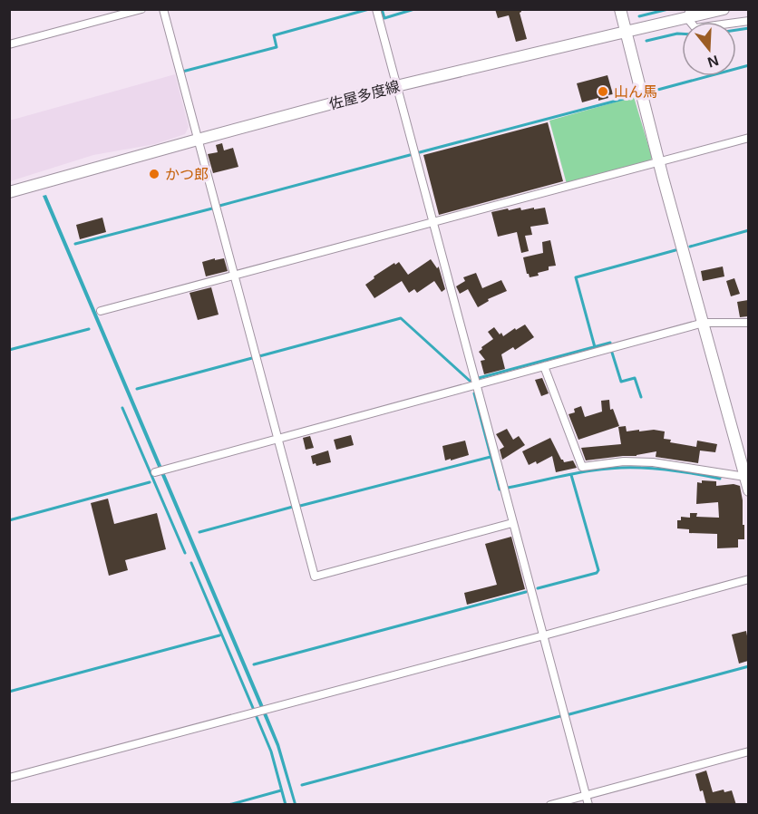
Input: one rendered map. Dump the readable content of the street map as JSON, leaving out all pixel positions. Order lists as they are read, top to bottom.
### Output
{
  "streets": {
    "main road": ["佐屋多度線"]
  },
  "places": ["山ん馬", "かつ郎"],
  "north": "bottom"
}
